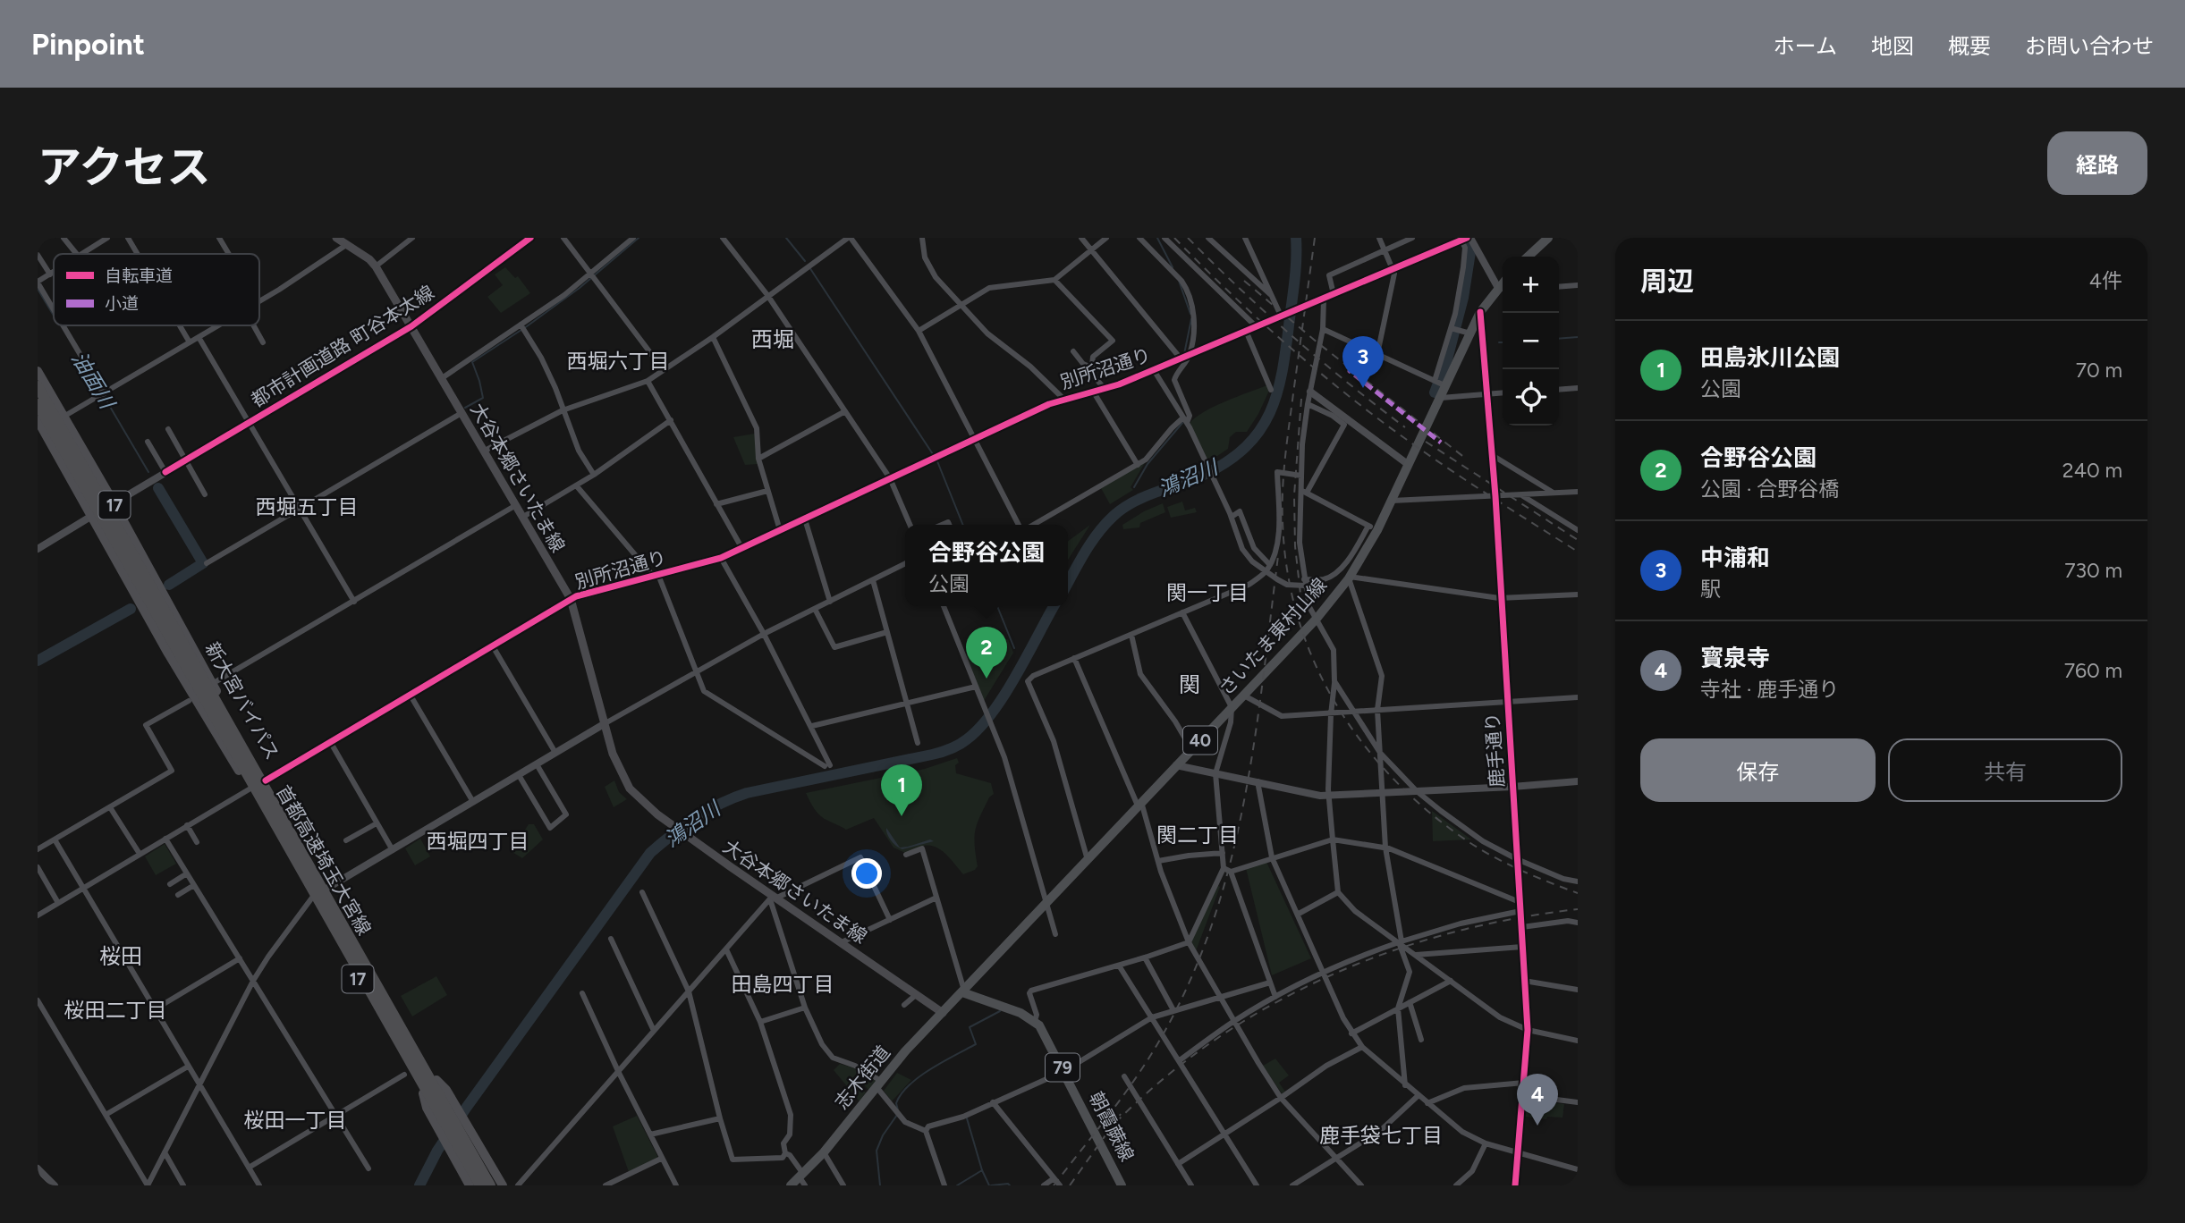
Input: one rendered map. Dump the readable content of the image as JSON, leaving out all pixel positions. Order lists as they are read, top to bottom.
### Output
{
  "streets": {
    "highway": ["17", "新大宮バイパス", "首都高速埼玉大宮線"],
    "main road": [
      "大谷本郷さいたま線",
      "さいたま東村山線",
      "40",
      "79",
      "志木街道",
      "朝霞蕨線"
    ],
    "street": ["都市計画道路 町谷本太線", "別所沼通り", "鹿手通り"]
  },
  "crossings": [
    ["都市計画道路 町谷本太線", "大谷本郷さいたま線"],
    ["都市計画道路 町谷本太線", "17"],
    ["都市計画道路 町谷本太線", "新大宮バイパス"],
    ["別所沼通り", "大谷本郷さいたま線"],
    ["別所沼通り", "新大宮バイパス"],
    ["大谷本郷さいたま線", "志木街道"],
    ["17", "新大宮バイパス"],
    ["さいたま東村山線", "鹿手通り"],
    ["さいたま東村山線", "志木街道"],
    ["新大宮バイパス", "首都高速埼玉大宮線"]
  ],
  "districts": [
    "西堀",
    "西堀六丁目",
    "西堀五丁目",
    "関一丁目",
    "関",
    "関二丁目",
    "西堀四丁目",
    "桜田",
    "田島四丁目",
    "桜田二丁目",
    "桜田一丁目",
    "鹿手袋七丁目"
  ],
  "water": ["油面川", "鴻沼川"],
  "legend": ["自転車道", "小道"],
  "page": {
    "header": "Pinpoint",
    "nav": [
      "ホーム",
      "地図",
      "概要",
      "お問い合わせ"
    ],
    "title": "アクセス",
    "buttons": [
      "経路",
      ["保存", "共有"]
    ],
    "heading": ["周辺", "4件"],
    "map_buttons": ["+", "−"],
    "list": [
      {
        "mark": "1",
        "name": "田島氷川公園",
        "note": "公園",
        "value": "70 m"
      },
      {
        "mark": "2",
        "name": "合野谷公園",
        "note": "公園 · 合野谷橋",
        "value": "240 m"
      },
      {
        "mark": "3",
        "name": "中浦和",
        "note": "駅",
        "value": "730 m"
      },
      {
        "mark": "4",
        "name": "寳泉寺",
        "note": "寺社 · 鹿手通り",
        "value": "760 m"
      }
    ],
    "pins": [
      "3",
      "2",
      "1",
      "4"
    ],
    "popup": ["合野谷公園", "公園"]
  }
}
